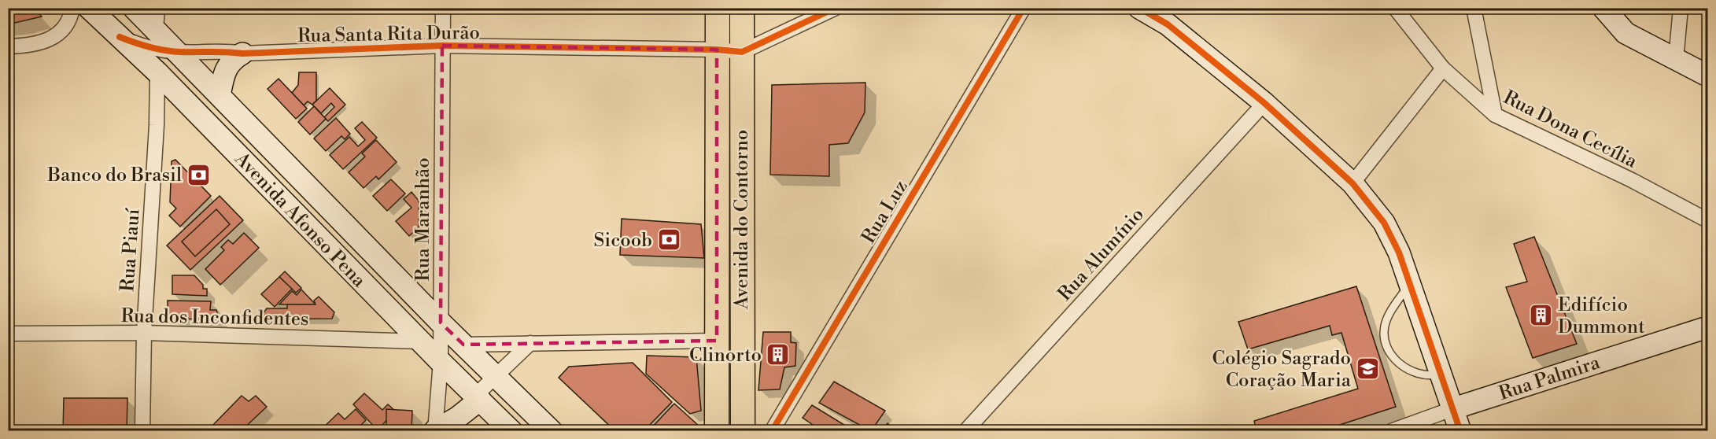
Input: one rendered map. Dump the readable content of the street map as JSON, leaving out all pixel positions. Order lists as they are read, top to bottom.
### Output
{
  "streets": {
    "main road": ["Avenida Afonso Pena", "Avenida do Contorno", "Rua Palmira"],
    "street": [
      "Rua Santa Rita Durão",
      "Rua Dona Cecília",
      "Rua Luz",
      "Rua Maranhão",
      "Rua Piauí",
      "Rua Alumínio",
      "Rua dos Inconfidentes"
    ]
  },
  "crossings": [
    ["Rua Santa Rita Durão", "Avenida Afonso Pena"],
    ["Rua Santa Rita Durão", "Rua Maranhão"],
    ["Rua Santa Rita Durão", "Avenida do Contorno"],
    ["Avenida Afonso Pena", "Rua Maranhão"],
    ["Avenida Afonso Pena", "Rua Piauí"],
    ["Avenida Afonso Pena", "Rua dos Inconfidentes"],
    ["Rua Piauí", "Rua dos Inconfidentes"]
  ],
  "places": {
    "bank": ["Banco do Brasil", "Sicoob"],
    "building": ["Edifício Dummont", "Clinorto"],
    "school or university": ["Colégio Sagrado Coração Maria"]
  }
}
